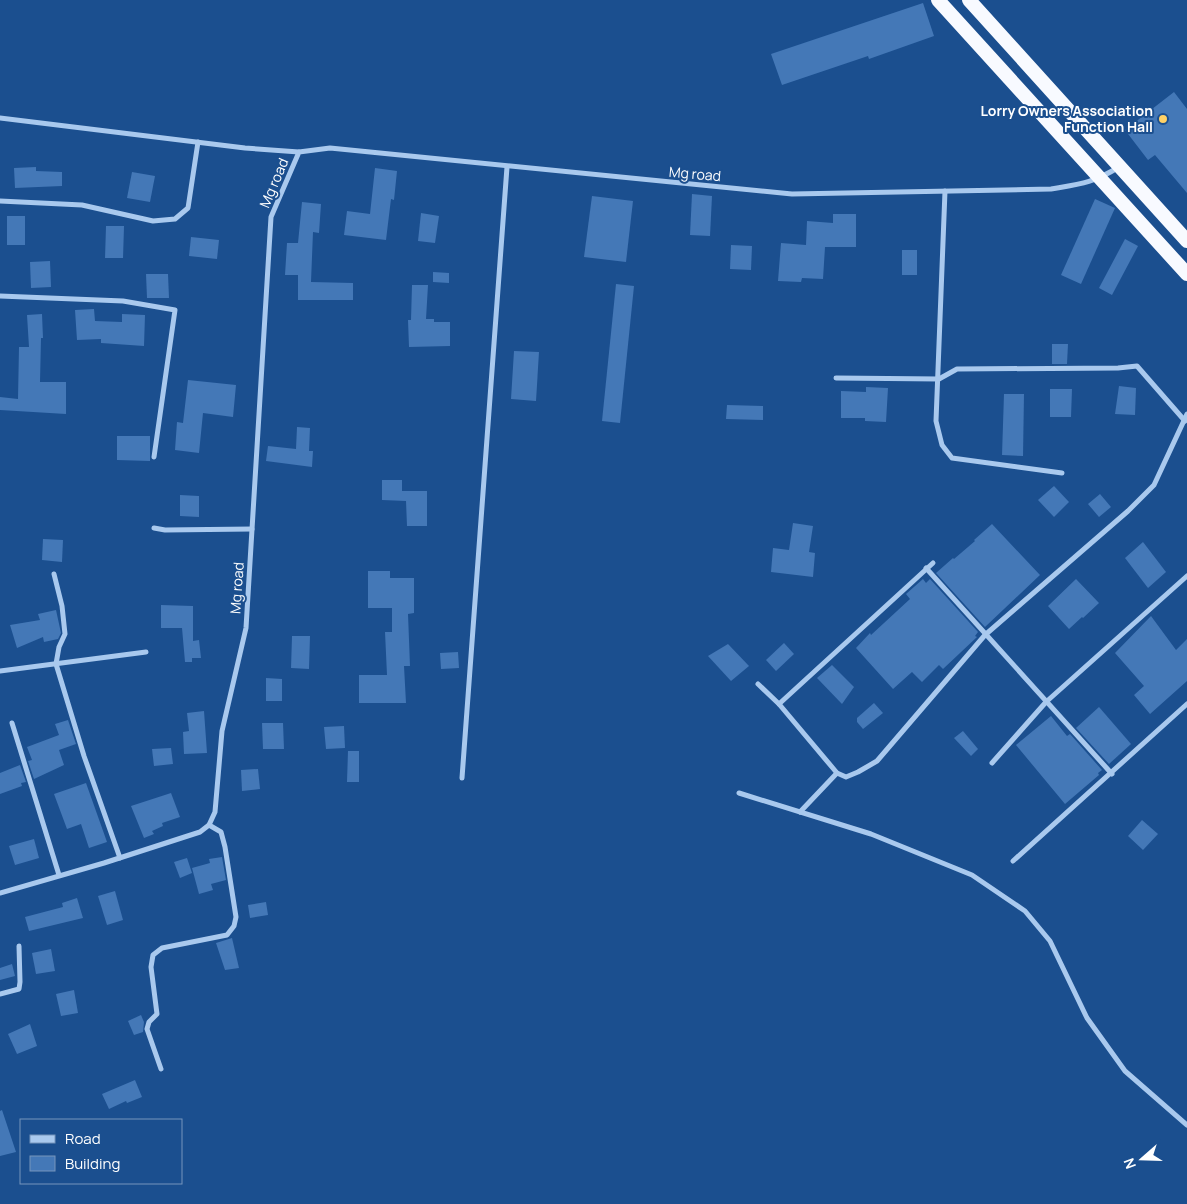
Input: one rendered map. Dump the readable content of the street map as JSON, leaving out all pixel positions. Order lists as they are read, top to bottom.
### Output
{
  "streets": {
    "street": ["Mg road"]
  },
  "places": ["Lorry Owners Association Function Hall"],
  "legend": ["Road", "Building"],
  "north": "left"
}
